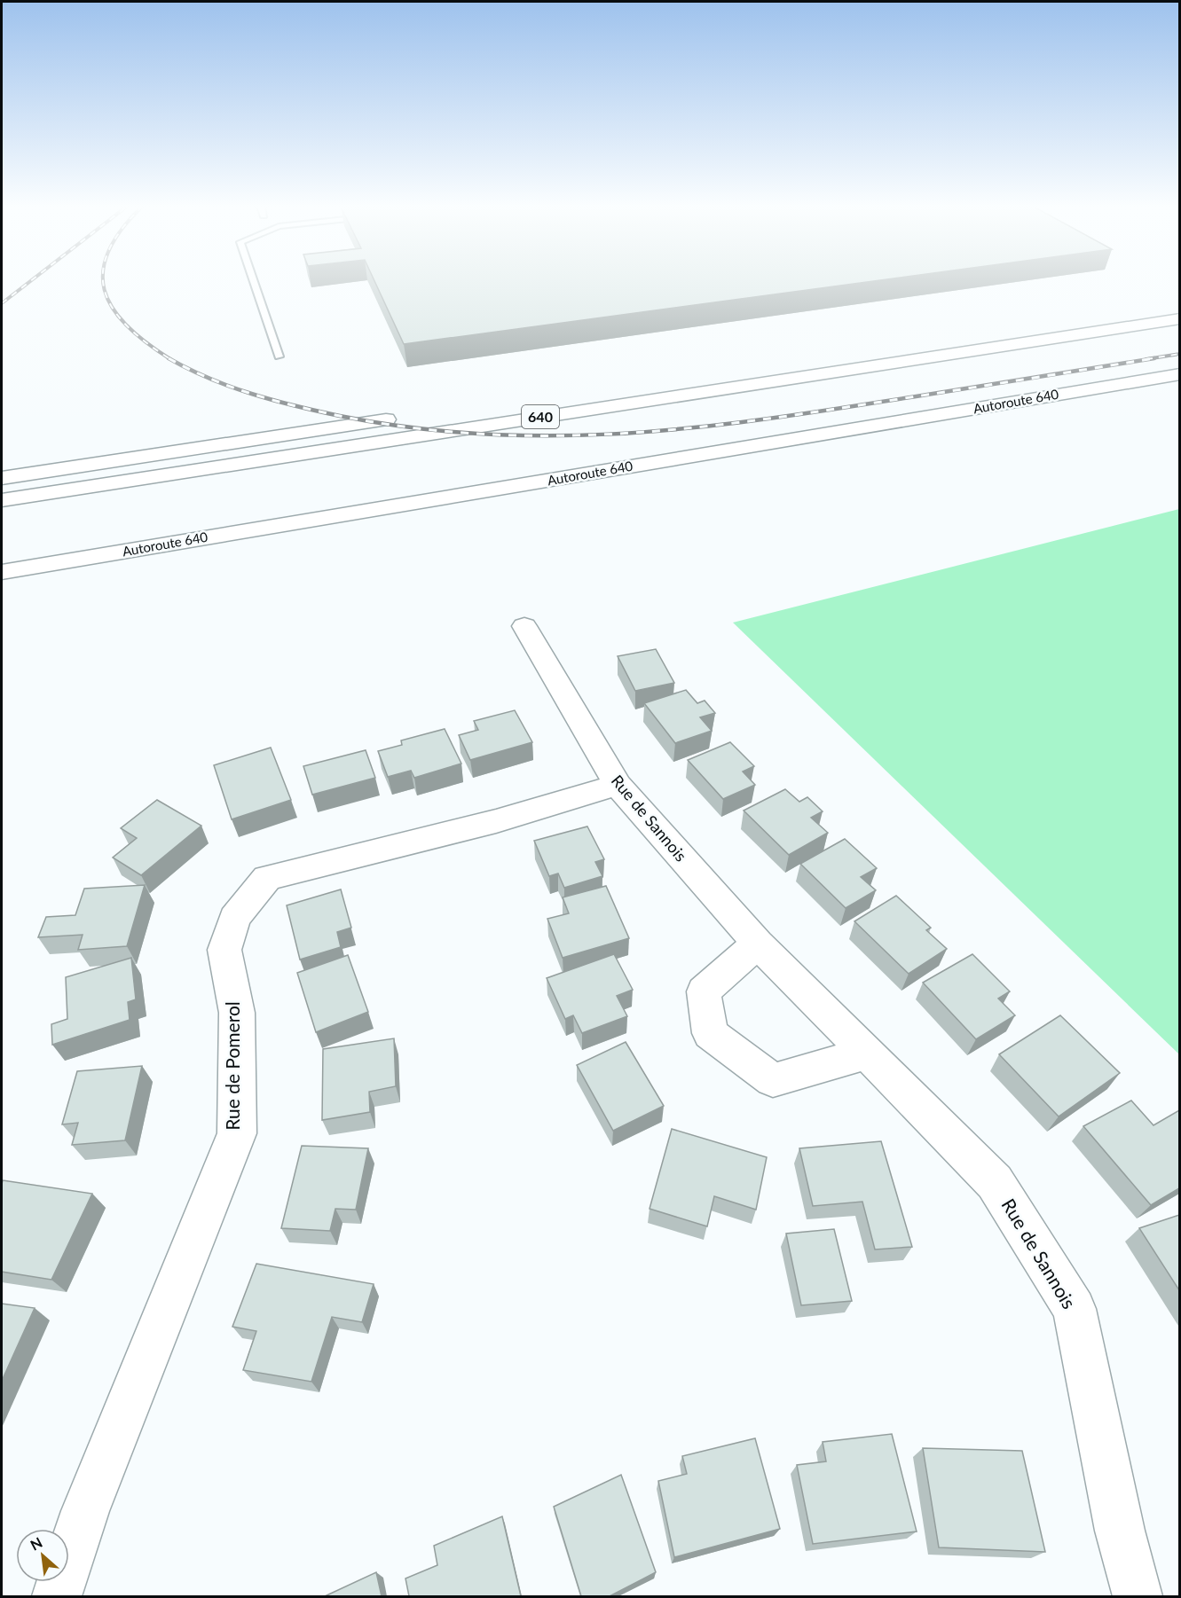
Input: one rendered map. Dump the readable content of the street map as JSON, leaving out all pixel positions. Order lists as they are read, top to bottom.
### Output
{
  "streets": {
    "main road": [
      "Autoroute 640",
      "640",
      "Rue de Sannois",
      "Rue de Pomerol"
    ]
  },
  "crossings": [
    ["Rue de Sannois", "Rue de Pomerol"]
  ],
  "north": "top left"
}
